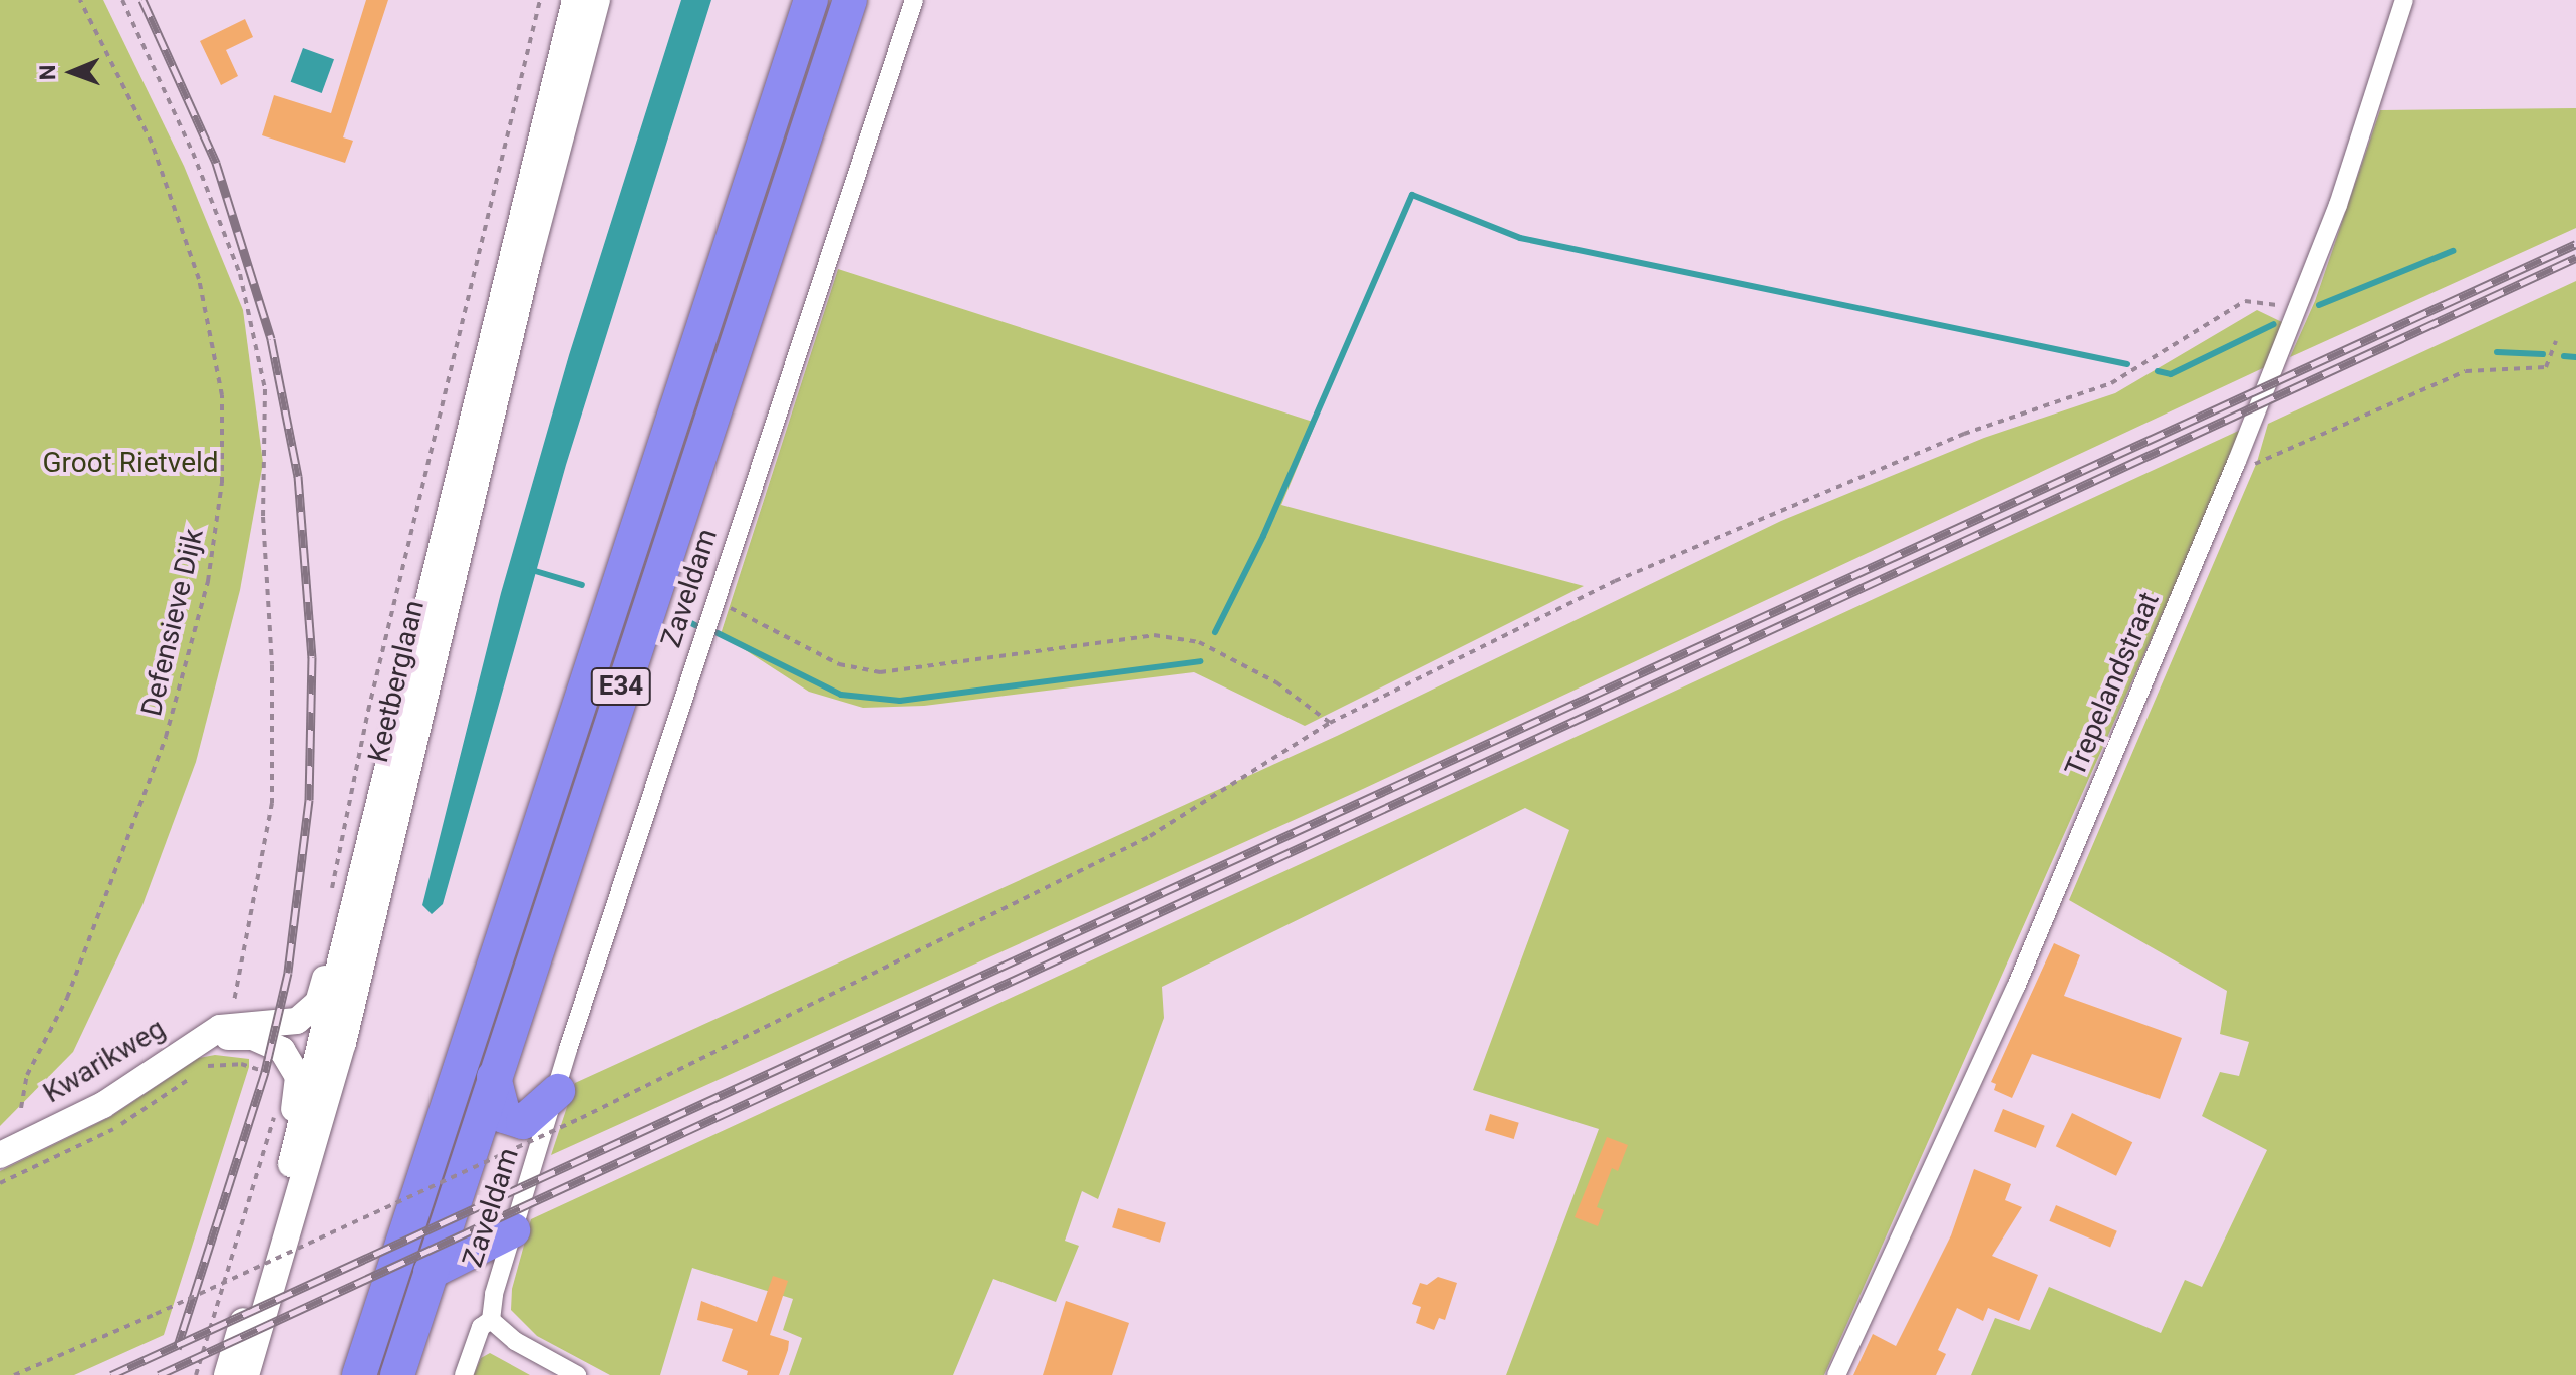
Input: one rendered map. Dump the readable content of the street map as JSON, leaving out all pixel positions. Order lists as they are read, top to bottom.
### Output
{
  "streets": {
    "highway": ["E34"],
    "main road": ["Keetberglaan", "Kwarikweg"],
    "street": ["Zaveldam", "Trepelandstraat"],
    "path": ["Defensieve Dijk"]
  },
  "crossings": [
    ["Keetberglaan", "Kwarikweg"]
  ],
  "parks": ["Groot Rietveld"],
  "north": "left"
}
